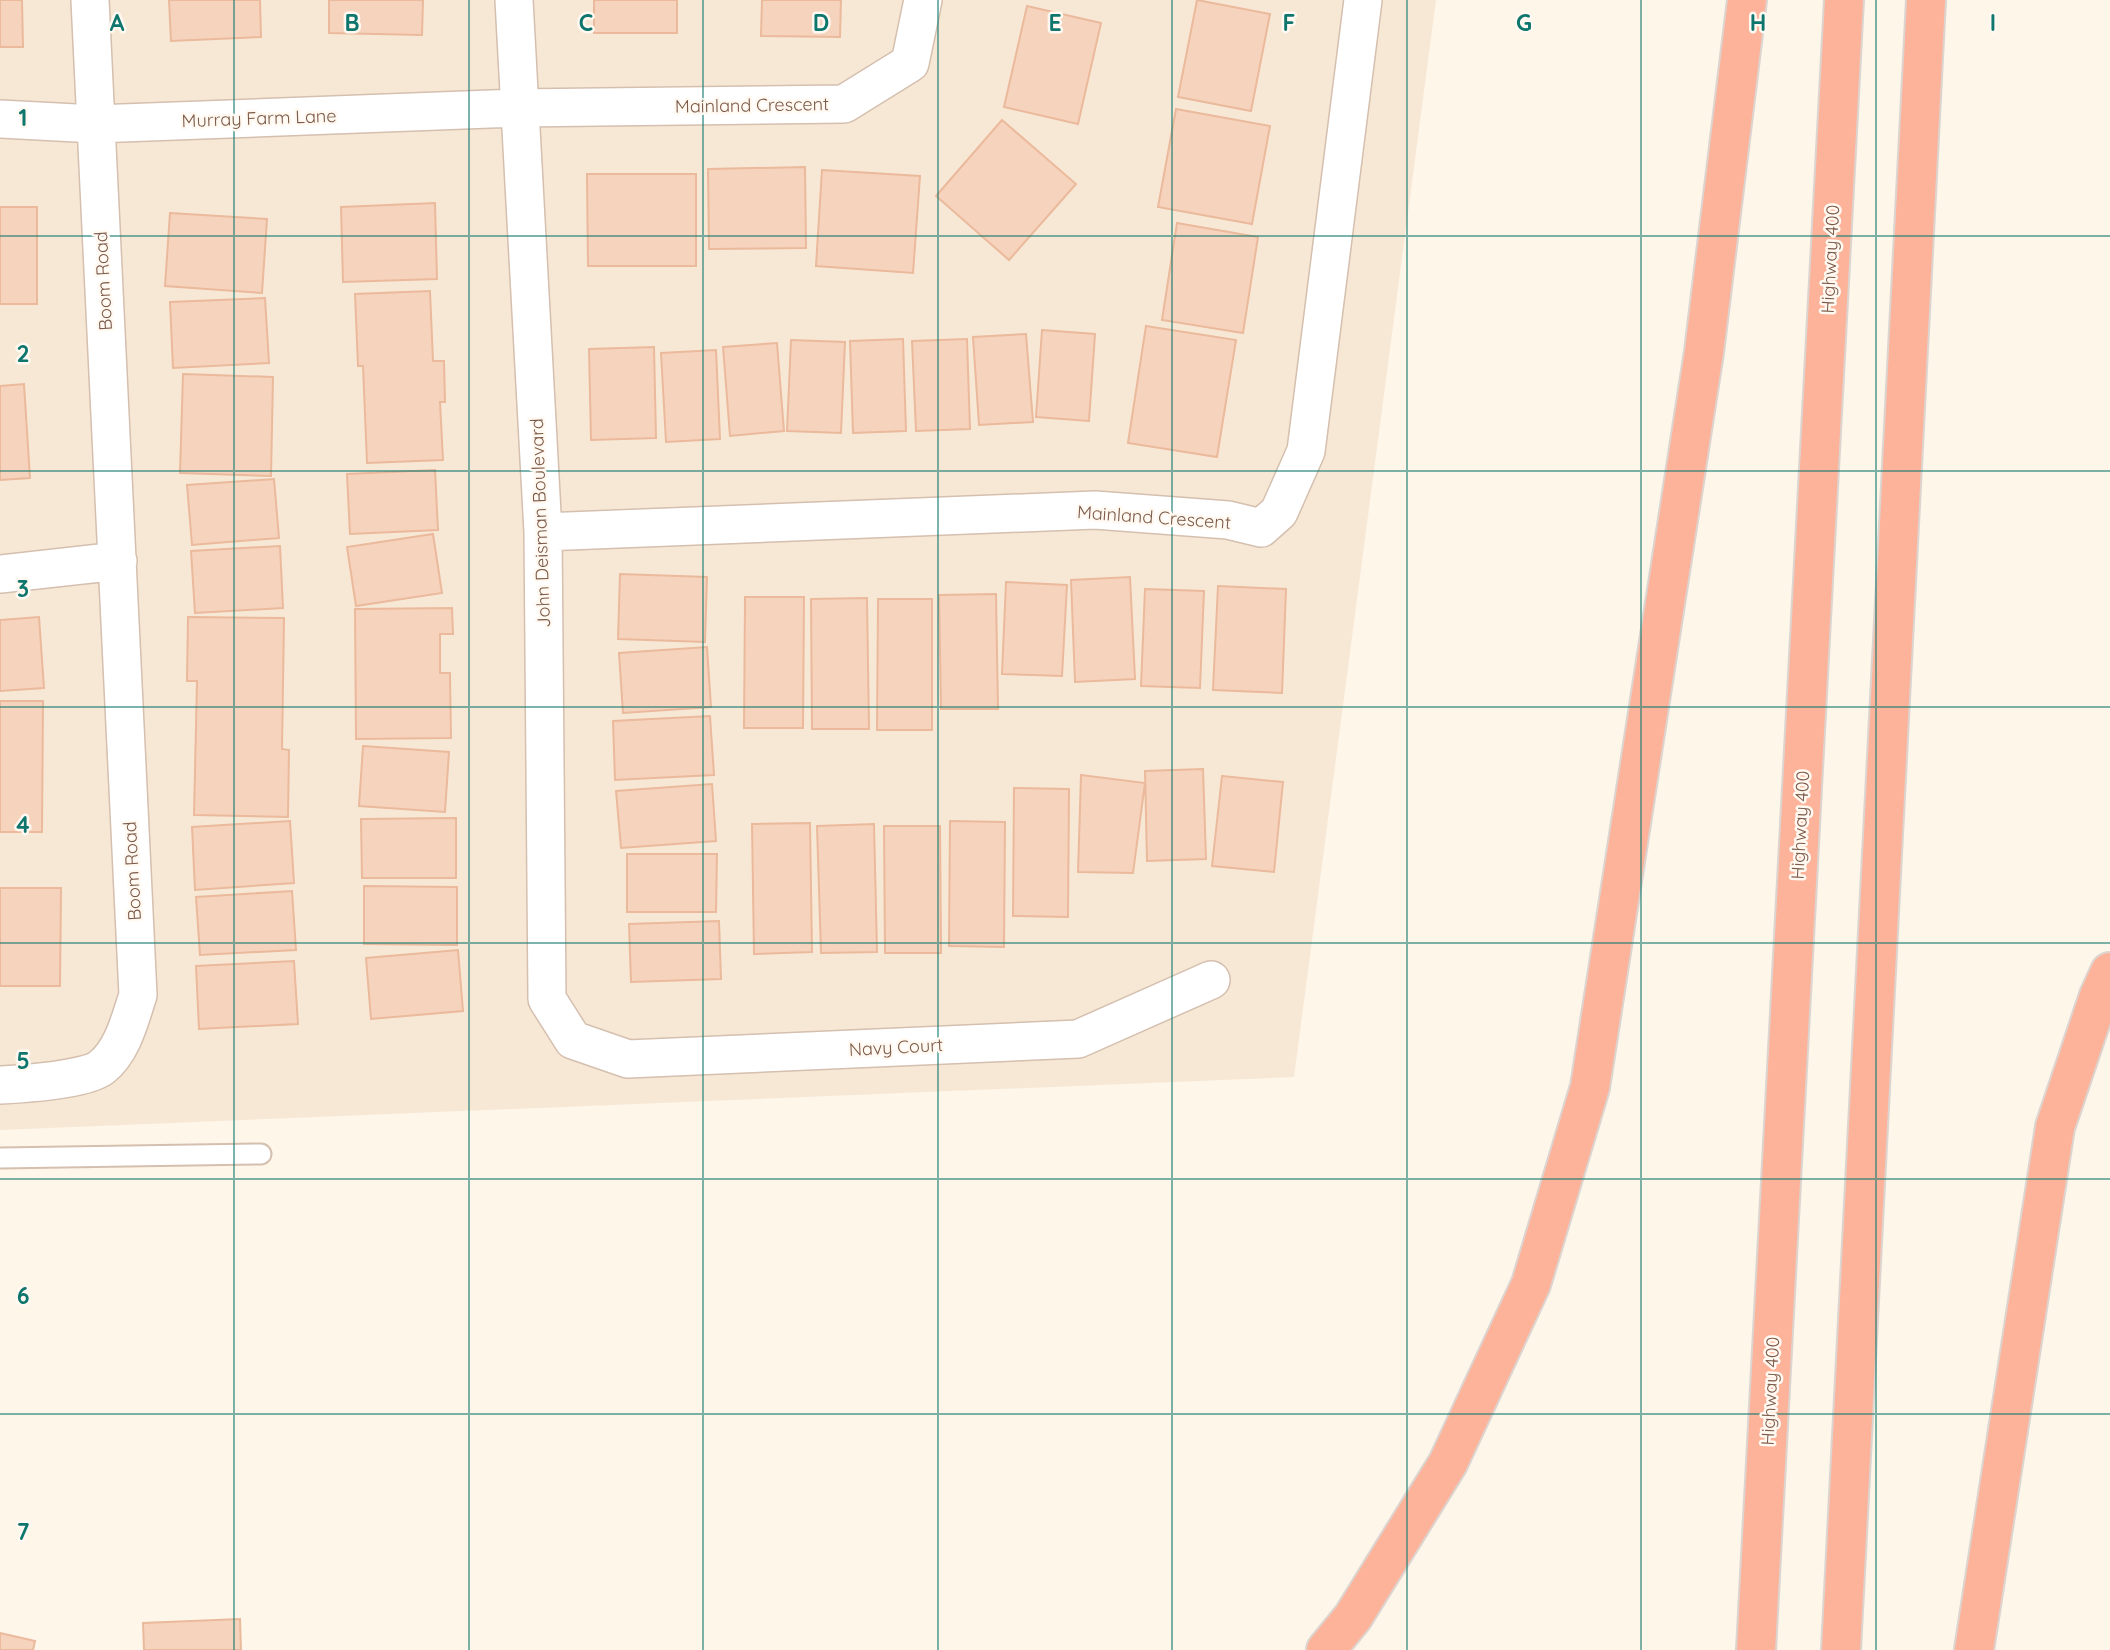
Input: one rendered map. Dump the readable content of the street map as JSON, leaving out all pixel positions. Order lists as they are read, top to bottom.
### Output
{
  "streets": {
    "highway": ["Highway 400"],
    "street": [
      "Mainland Crescent",
      "Murray Farm Lane",
      "Boom Road",
      "John Deisman Boulevard",
      "Navy Court"
    ]
  },
  "crossings": [
    ["Mainland Crescent", "Murray Farm Lane"],
    ["Mainland Crescent", "John Deisman Boulevard"],
    ["Murray Farm Lane", "Boom Road"],
    ["Murray Farm Lane", "John Deisman Boulevard"],
    ["John Deisman Boulevard", "Navy Court"]
  ],
  "grid": {
    "columns": [
      "A",
      "B",
      "C",
      "D",
      "E",
      "F",
      "G",
      "H",
      "I"
    ],
    "rows": [
      "1",
      "2",
      "3",
      "4",
      "5",
      "6",
      "7"
    ]
  }
}
